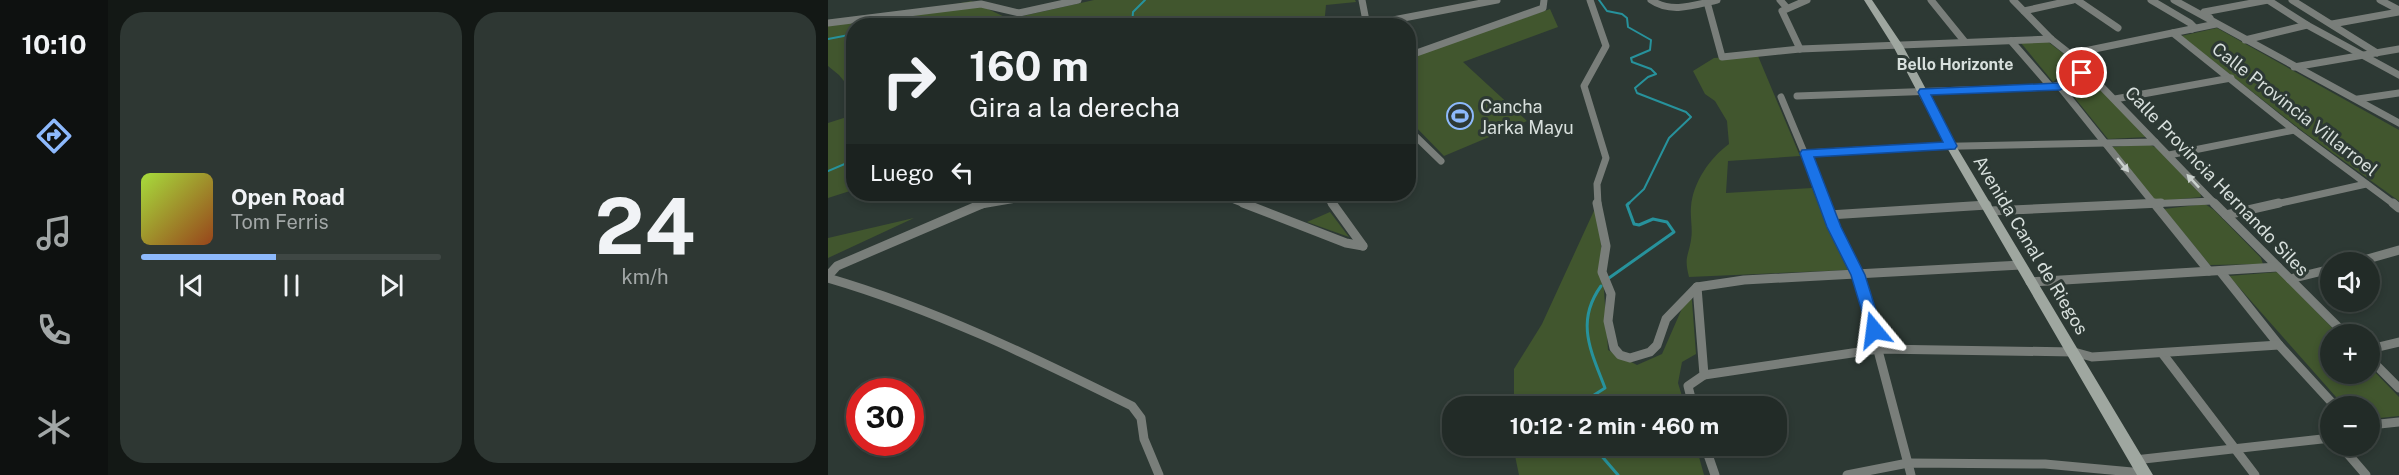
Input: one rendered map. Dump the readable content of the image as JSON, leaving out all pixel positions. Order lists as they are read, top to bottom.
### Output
{
  "streets": {
    "street": ["Calle Provincia Villarroel", "Calle Provincia Hernando Siles", "Avenida Canal de Riegos"]
  },
  "districts": ["Bello Horizonte"],
  "places": {
    "sports": ["Cancha Jarka Mayu"]
  },
  "page": {
    "tabs": "10:10",
    "tile": ["24", "km/h"],
    "turn": ["160 m", "Gira a la derecha"],
    "then": "Luego",
    "song": ["Open Road", "Tom Ferris"],
    "map_buttons": ["+", "−"],
    "limit": "30",
    "trip": "10:12 · 2 min · 460 m"
  }
}
